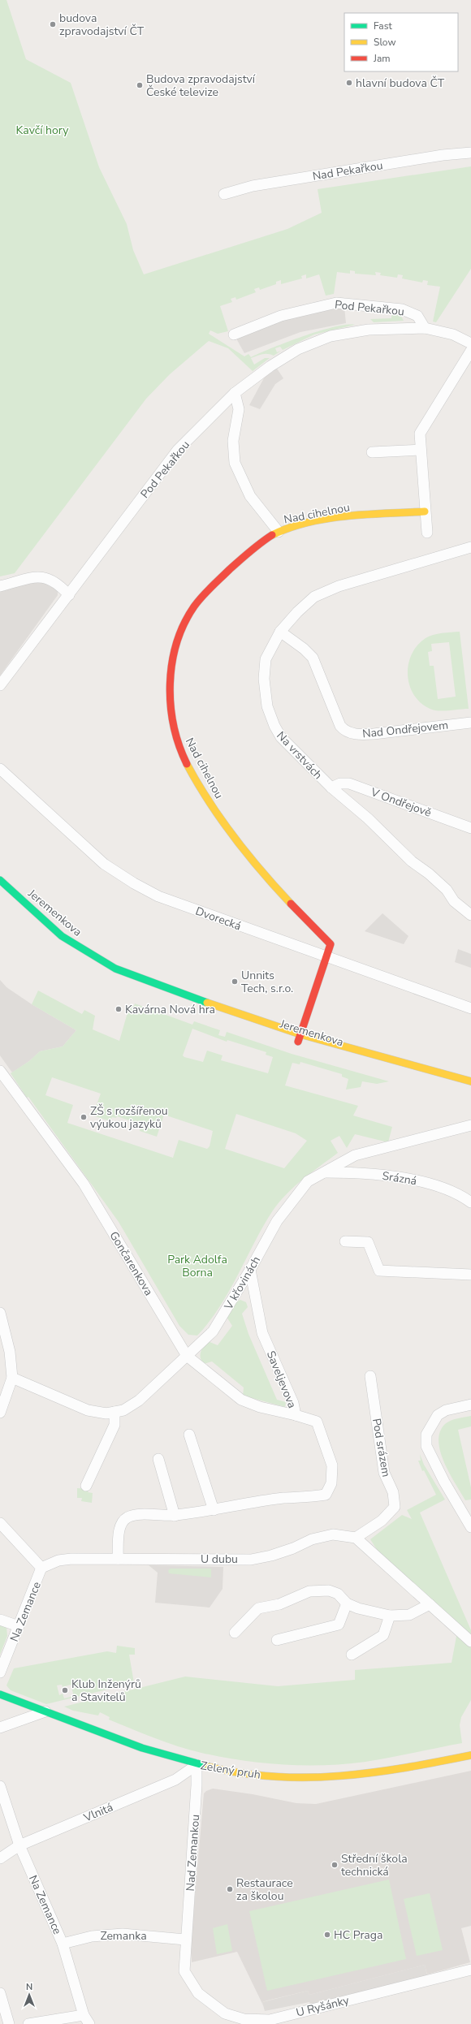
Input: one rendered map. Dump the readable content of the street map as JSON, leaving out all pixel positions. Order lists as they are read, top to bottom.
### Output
{
  "streets": {
    "street": [
      "Nad Pekařkou",
      "Pod Pekařkou",
      "Nad cihelnou",
      "Nad Ondřejovem",
      "Na vrstvách",
      "V Ondřejově",
      "Jeremenkova",
      "Dvorecká",
      "Srázná",
      "Gončarenkova",
      "V křovinách",
      "Saveljevova",
      "Pod srázem",
      "U dubu",
      "Na Zemance",
      "Zelený pruh",
      "Vlnitá",
      "Nad Zemankou",
      "Zemanka",
      "U Ryšánky"
    ]
  },
  "crossings": [
    ["Nad cihelnou", "Jeremenkova"],
    ["Nad cihelnou", "Dvorecká"],
    ["Nad Ondřejovem", "Na vrstvách"],
    ["Na vrstvách", "V Ondřejově"],
    ["Srázná", "V křovinách"],
    ["Gončarenkova", "V křovinách"],
    ["Gončarenkova", "Saveljevova"],
    ["V křovinách", "Saveljevova"],
    ["Saveljevova", "U dubu"],
    ["Pod srázem", "U dubu"],
    ["U dubu", "Na Zemance"],
    ["Na Zemance", "Vlnitá"],
    ["Na Zemance", "Zemanka"],
    ["Zelený pruh", "Vlnitá"],
    ["Zelený pruh", "Nad Zemankou"],
    ["Vlnitá", "Nad Zemankou"],
    ["Nad Zemankou", "Zemanka"],
    ["Nad Zemankou", "U Ryšánky"],
    ["Zemanka", "U Ryšánky"]
  ],
  "parks": ["Kavčí hory", "Park Adolfa Borna"],
  "places": [
    "budova zpravodajství ČT",
    "hlavní budova ČT",
    "Budova zpravodajství České televize",
    "Unnits Tech, s.r.o.",
    "Kavárna Nová hra",
    "ZŠ s rozšířenou výukou jazyků",
    "Klub Inženýrů a Stavitelů",
    "Střední škola technická",
    "Restaurace za školou",
    "HC Praga"
  ],
  "legend": ["Fast", "Slow", "Jam"],
  "north": "top"
}
